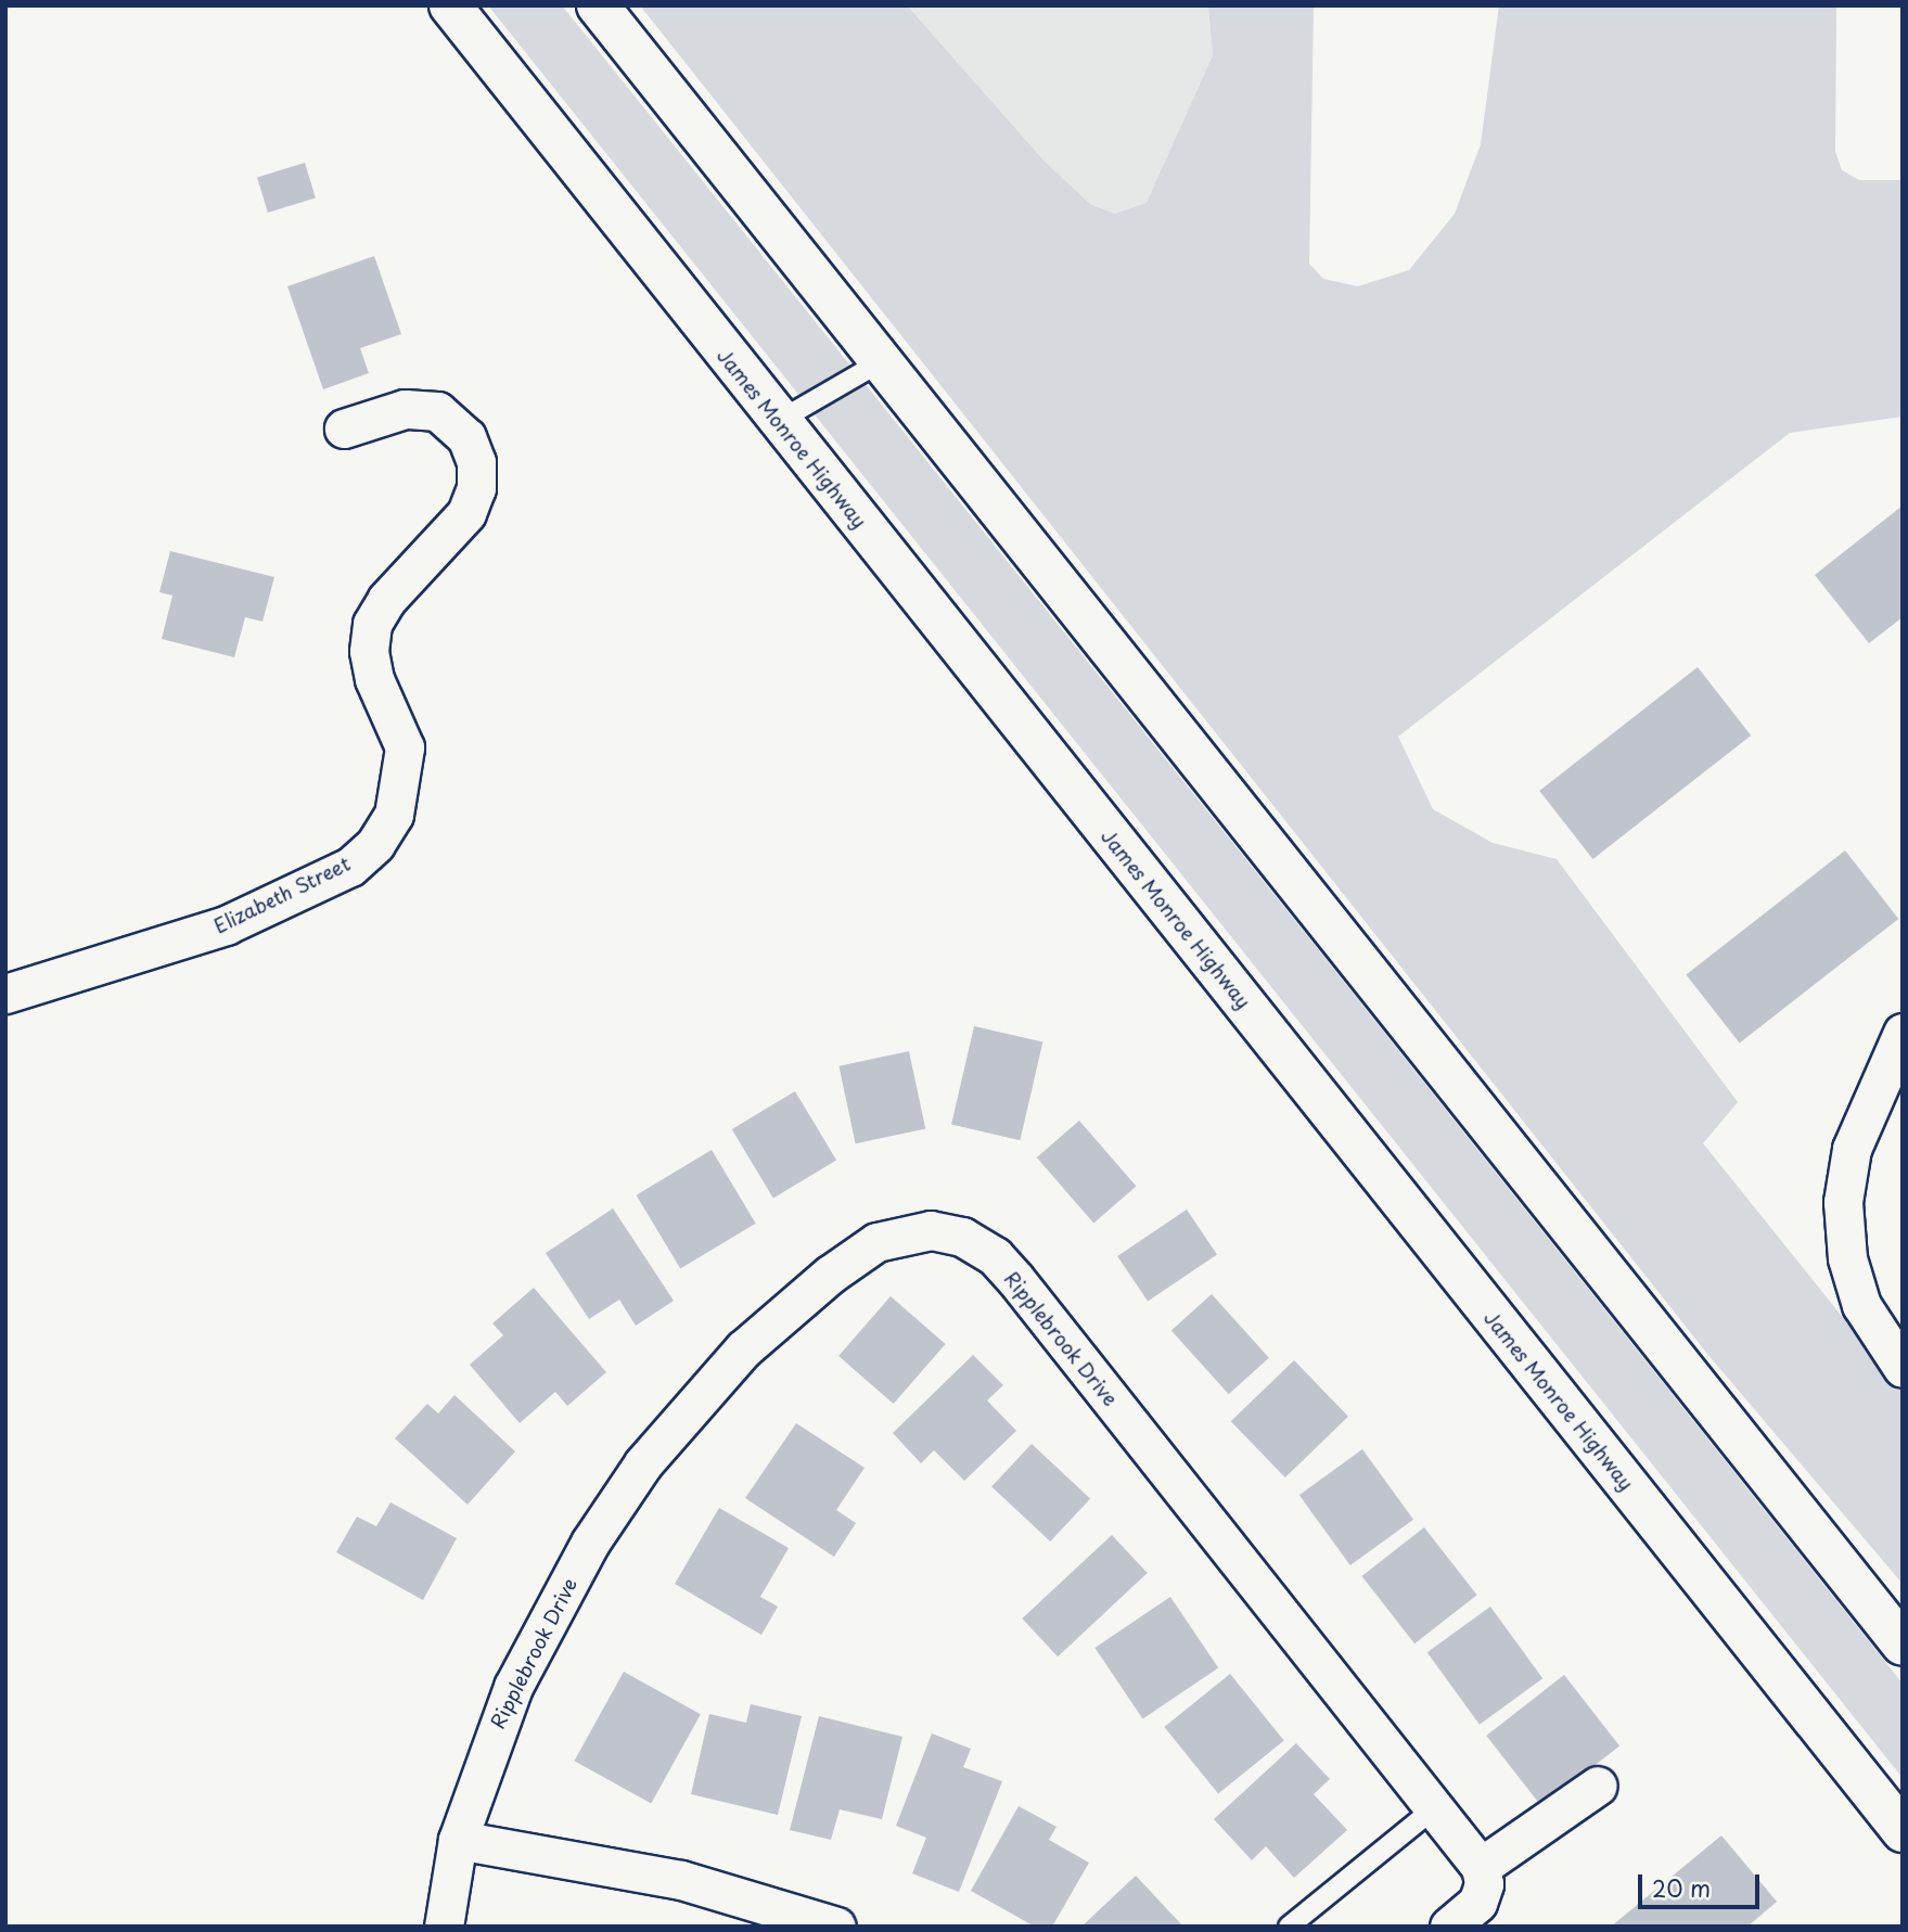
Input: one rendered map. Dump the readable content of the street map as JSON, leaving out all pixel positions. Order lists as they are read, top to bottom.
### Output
{
  "streets": {
    "highway": ["James Monroe Highway"],
    "street": ["Elizabeth Street", "Ripplebrook Drive"]
  },
  "scale_bar": "20 m"
}
